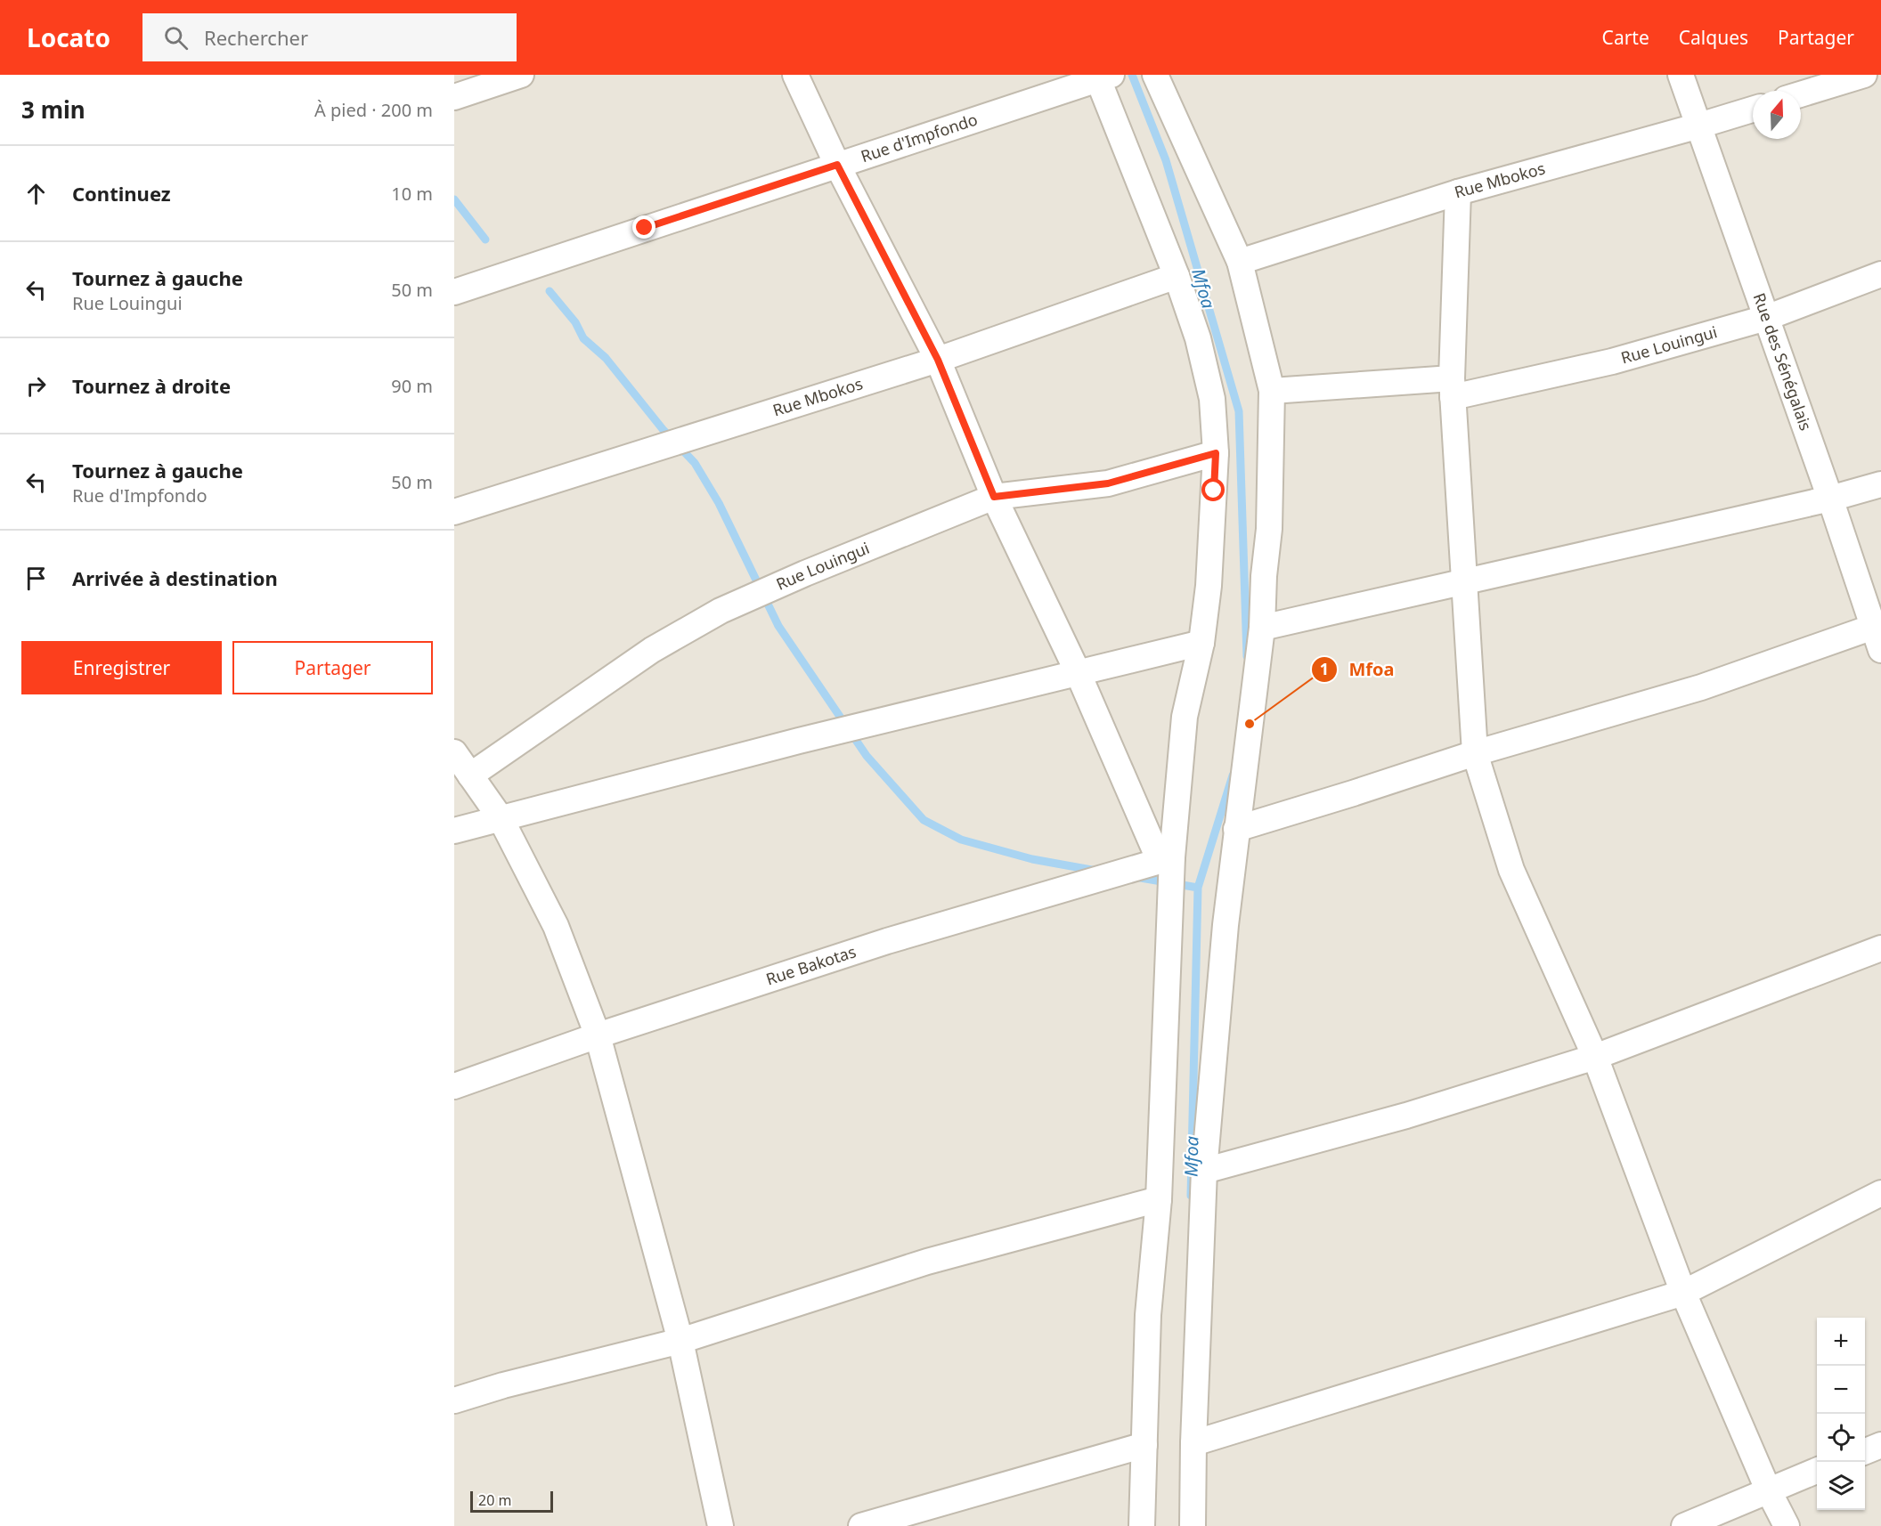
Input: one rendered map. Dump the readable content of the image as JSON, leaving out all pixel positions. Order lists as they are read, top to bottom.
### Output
{
  "streets": {
    "street": [
      "Rue d'Impfondo",
      "Rue Mbokos",
      "Rue Louingui",
      "Rue des Sénégalais",
      "Rue Bakotas"
    ]
  },
  "crossings": [
    ["Rue Mbokos", "Rue des Sénégalais"],
    ["Rue Louingui", "Rue des Sénégalais"]
  ],
  "water": ["Mfoa"],
  "places": ["Mfoa"],
  "scale_bar": "20 m",
  "north": "top",
  "page": {
    "header": "Locato",
    "search": "Rechercher",
    "nav": ["Carte", "Calques", "Partager"],
    "heading": ["3 min", "À pied · 200 m"],
    "list": [
      ["Continuez", "10 m"],
      ["Tournez à gauche", "Rue Louingui", "50 m"],
      ["Tournez à droite", "90 m"],
      ["Tournez à gauche", "Rue d'Impfondo", "50 m"],
      "Arrivée à destination"
    ],
    "buttons": ["Enregistrer", "Partager"],
    "map_buttons": ["+", "−"],
    "scale": "20 m"
  }
}
